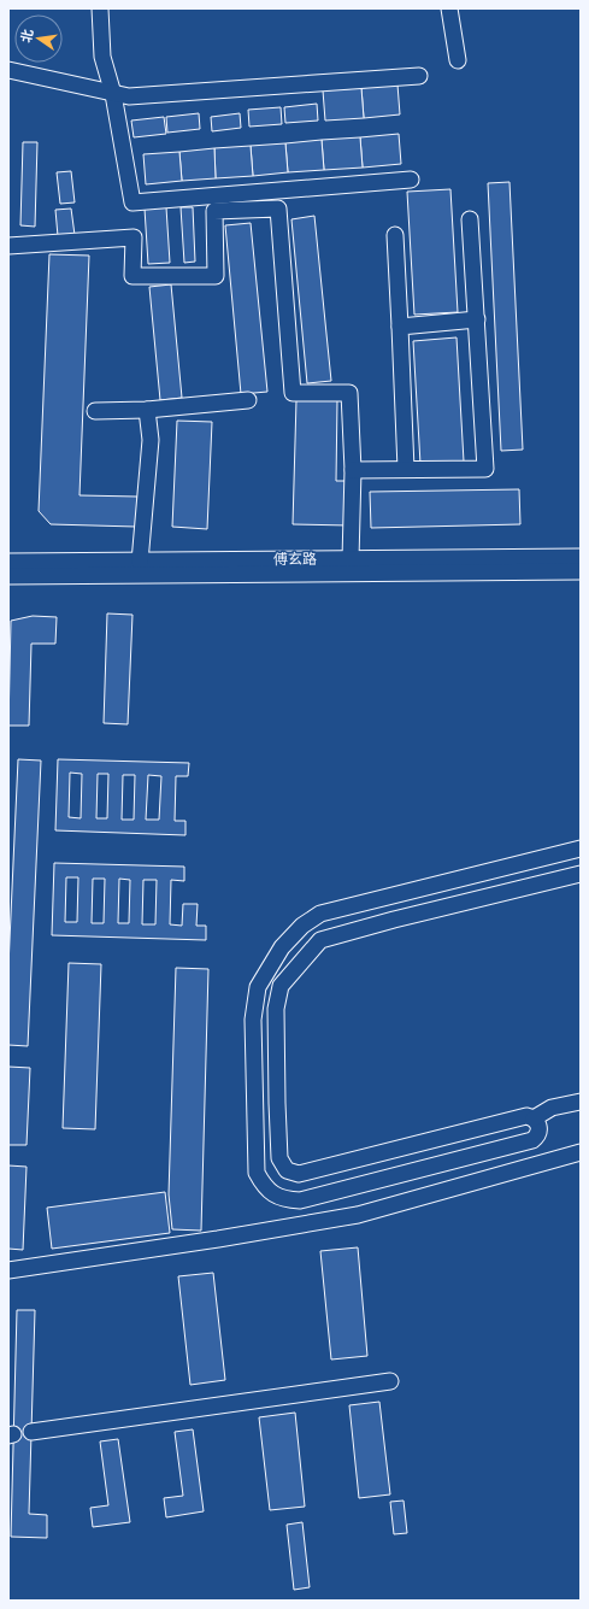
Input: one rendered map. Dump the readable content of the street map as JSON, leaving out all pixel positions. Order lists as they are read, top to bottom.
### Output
{
  "streets": {
    "street": ["傅玄路"]
  },
  "north": "left"
}
